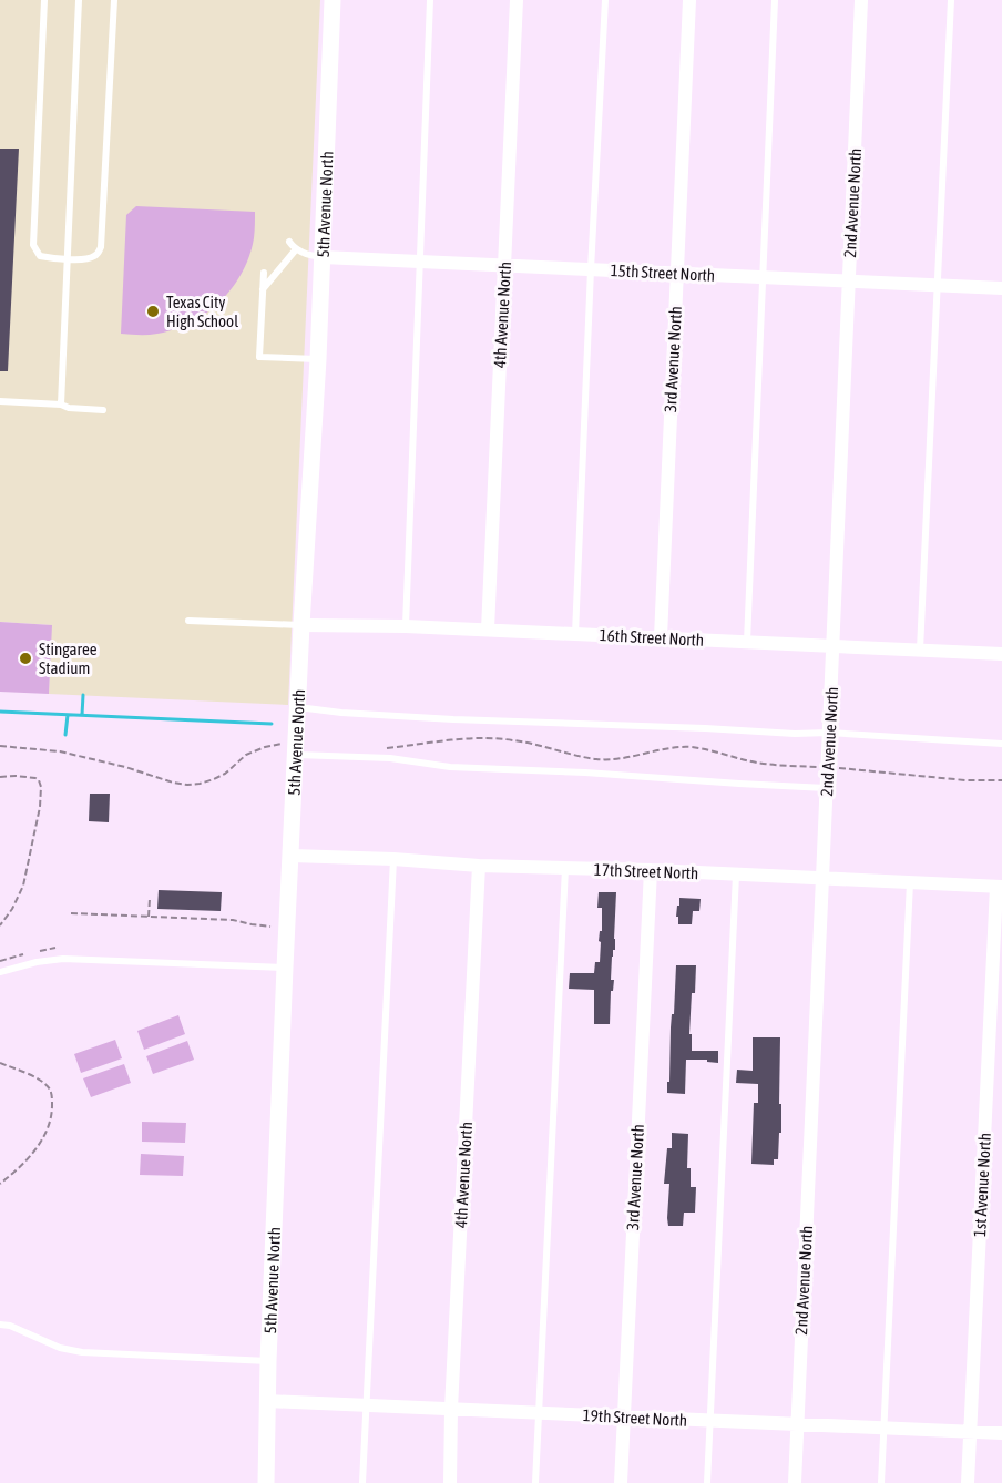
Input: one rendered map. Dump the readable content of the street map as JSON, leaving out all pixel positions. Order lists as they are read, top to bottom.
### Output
{
  "streets": {
    "street": [
      "2nd Avenue North",
      "5th Avenue North",
      "15th Street North",
      "4th Avenue North",
      "3rd Avenue North",
      "16th Street North",
      "17th Street North",
      "1st Avenue North",
      "19th Street North"
    ]
  },
  "crossings": [
    ["2nd Avenue North", "15th Street North"],
    ["2nd Avenue North", "16th Street North"],
    ["2nd Avenue North", "17th Street North"],
    ["2nd Avenue North", "19th Street North"],
    ["5th Avenue North", "15th Street North"],
    ["5th Avenue North", "16th Street North"],
    ["5th Avenue North", "17th Street North"],
    ["5th Avenue North", "19th Street North"],
    ["15th Street North", "4th Avenue North"],
    ["15th Street North", "3rd Avenue North"],
    ["4th Avenue North", "16th Street North"],
    ["4th Avenue North", "17th Street North"],
    ["4th Avenue North", "19th Street North"],
    ["3rd Avenue North", "16th Street North"],
    ["3rd Avenue North", "17th Street North"],
    ["3rd Avenue North", "19th Street North"],
    ["17th Street North", "1st Avenue North"],
    ["1st Avenue North", "19th Street North"]
  ],
  "places": ["Texas City High School", "Stingaree Stadium"]
}
